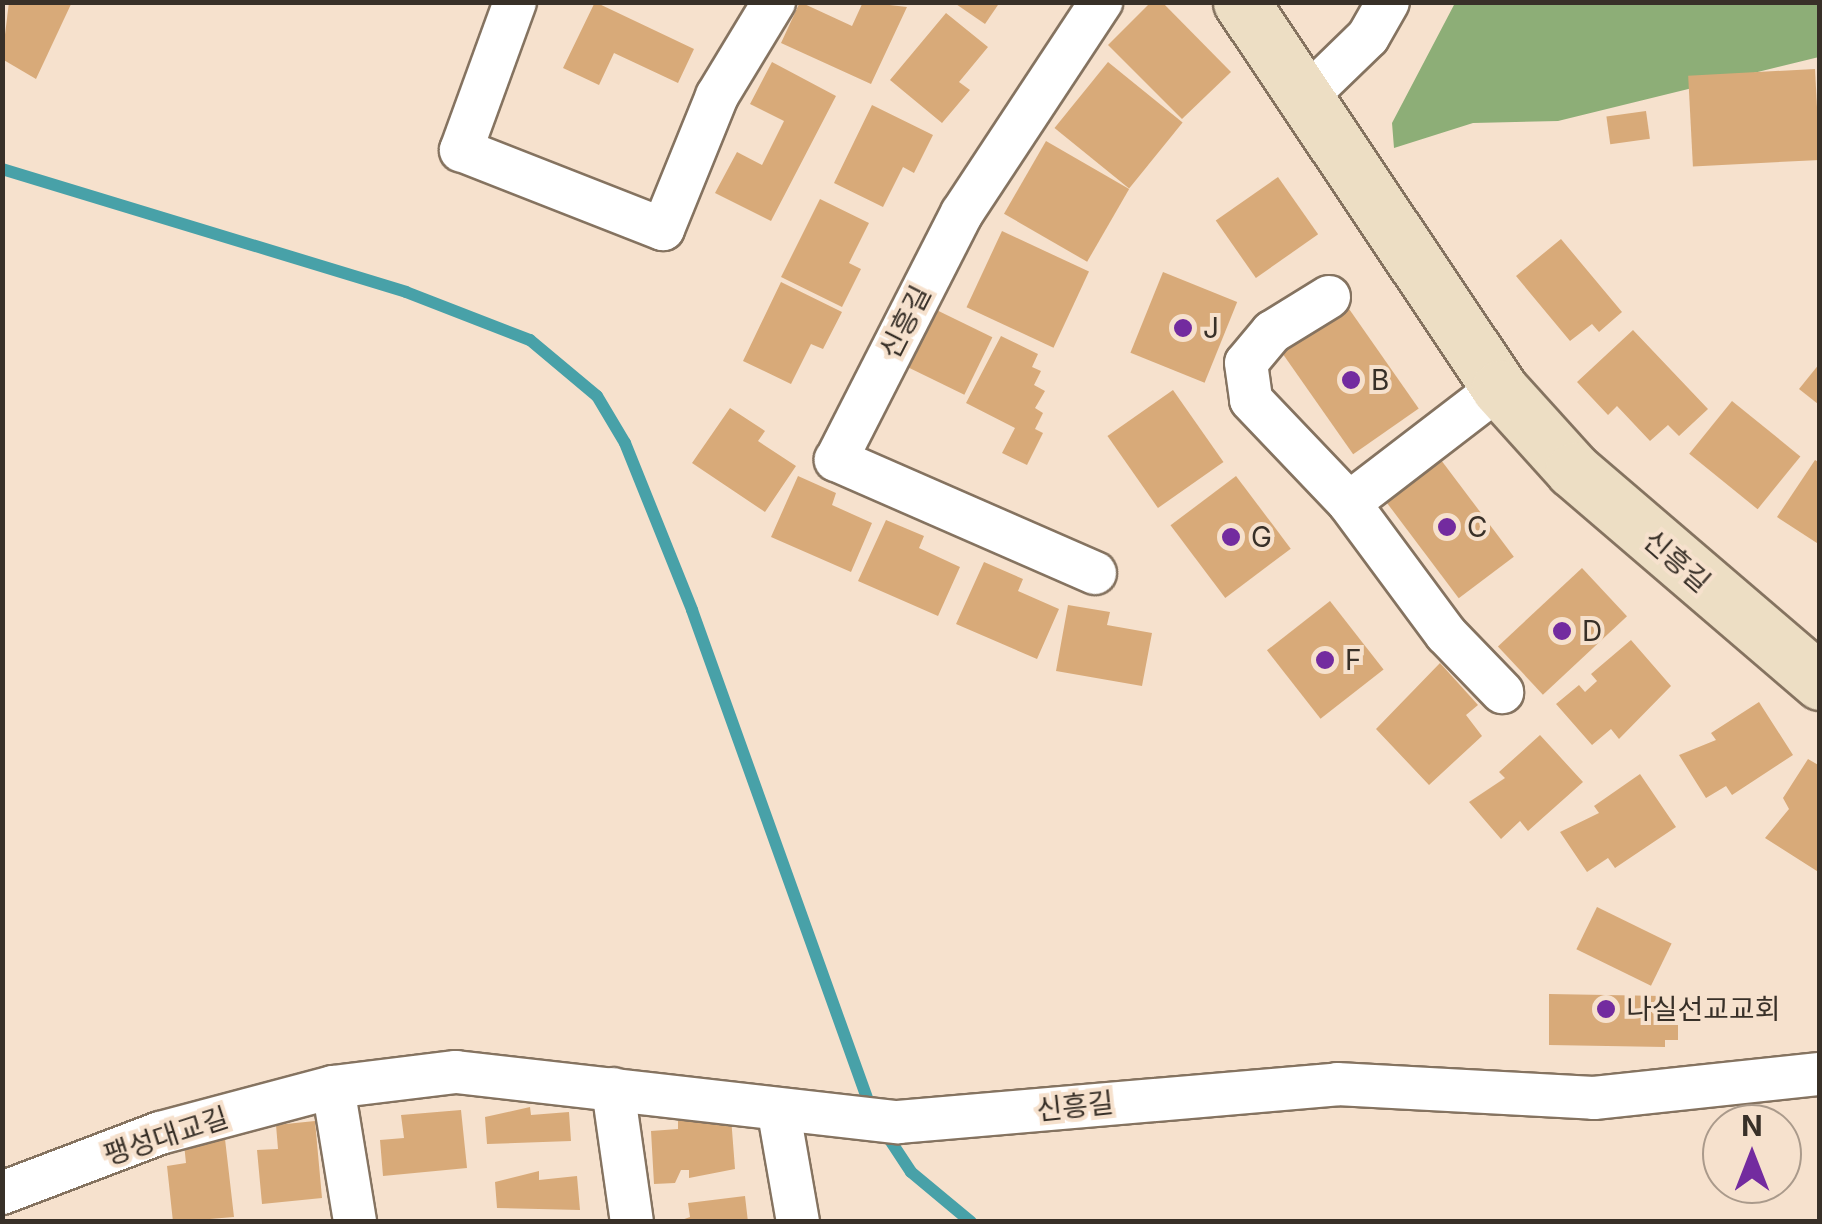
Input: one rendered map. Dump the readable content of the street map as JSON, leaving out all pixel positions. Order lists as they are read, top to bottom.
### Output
{
  "streets": {
    "street": ["신흥길", "팽성대교길"]
  },
  "crossings": [
    ["신흥길", "팽성대교길"]
  ],
  "places": [
    "J",
    "B",
    "C",
    "G",
    "D",
    "F",
    "나실선교교회"
  ],
  "north": "top"
}
